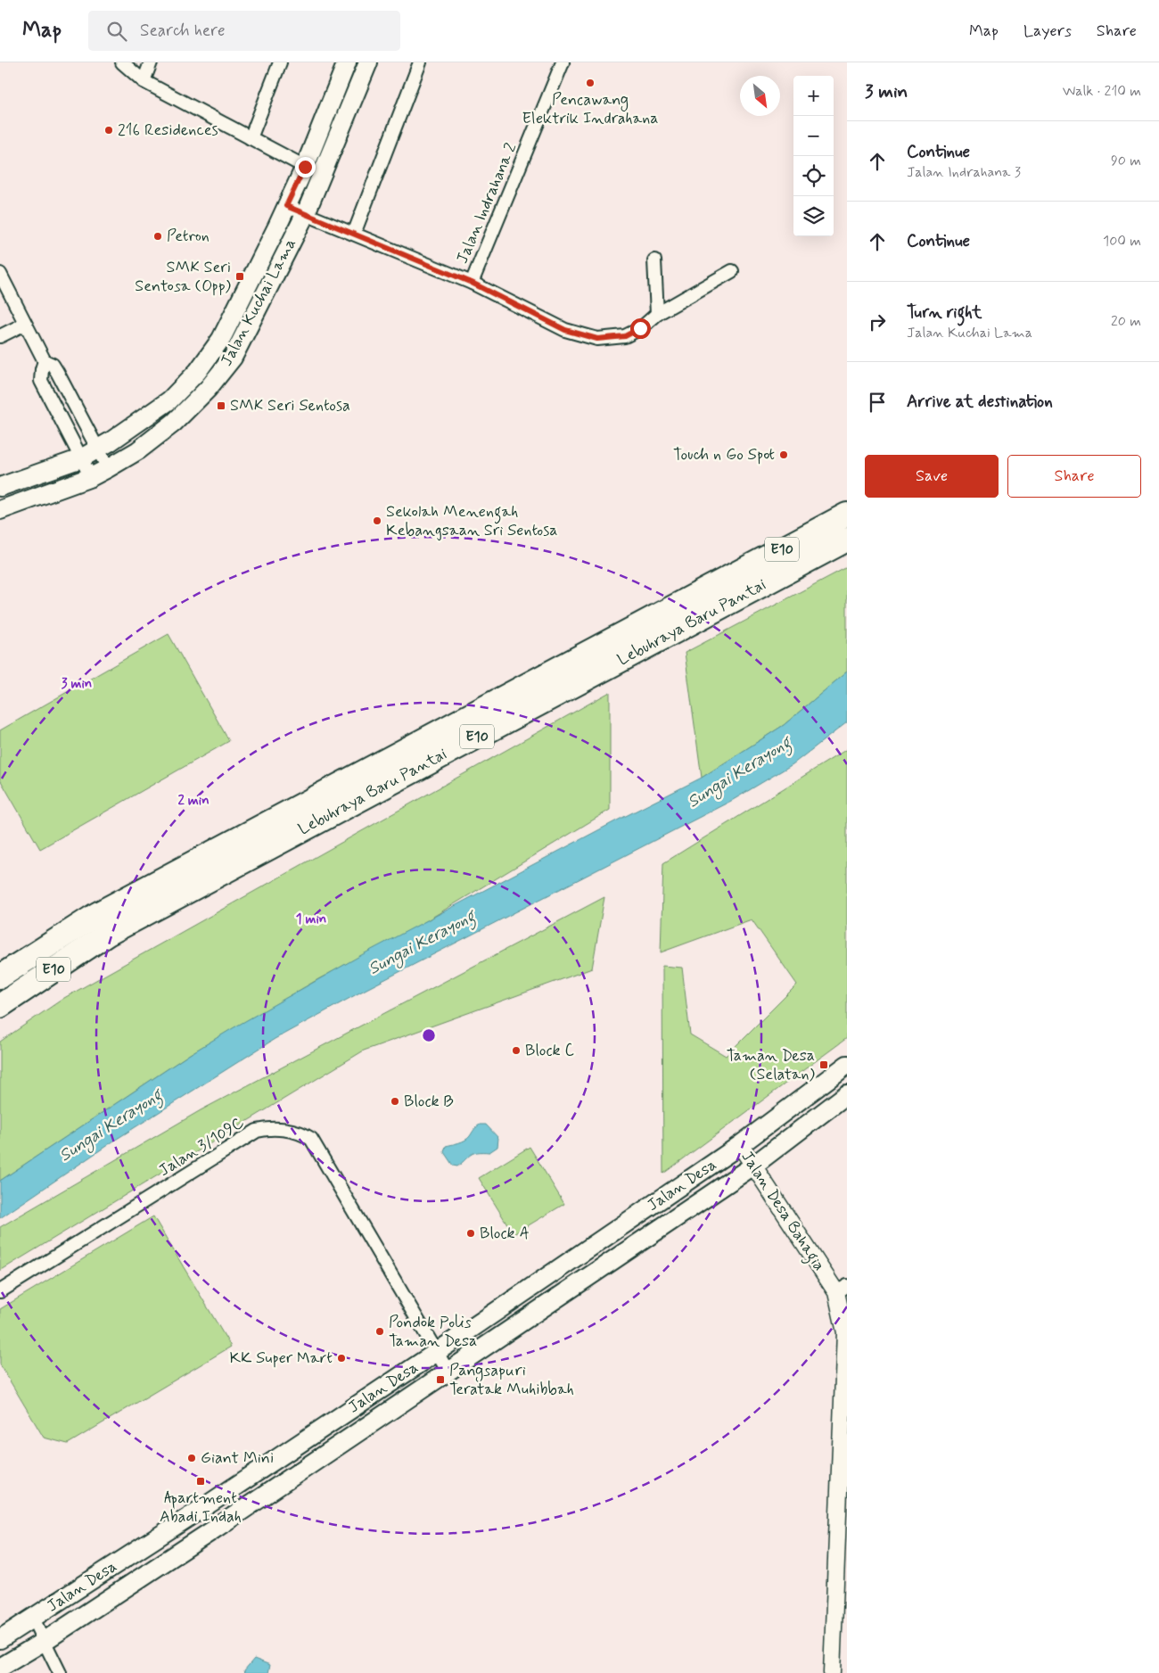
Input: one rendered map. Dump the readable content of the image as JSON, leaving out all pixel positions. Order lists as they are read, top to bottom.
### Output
{
  "streets": {
    "highway": ["E10", "Lebuhraya Baru Pantai"],
    "main road": ["Jalan Kuchai Lama", "Jalan Desa"],
    "street": ["Jalan Indrahana 2", "Jalan 3/109C", "Jalan Desa Bahagia"]
  },
  "crossings": [
    ["Jalan 3/109C", "Jalan Desa"],
    ["Jalan Desa", "Jalan Desa Bahagia"]
  ],
  "water": ["Sungai Kerayong"],
  "places": {
    "other": [
      "Pencawang Elektrik Indrahana",
      "216 Residences",
      "Petron",
      "Touch n Go Spot",
      "Sekolah Menengah Kebangsaan Sri Sentosa",
      "Block C",
      "Block B",
      "Block A",
      "Pondok Polis Taman Desa",
      "KK Super Mart",
      "Giant Mini"
    ],
    "transit": [
      "SMK Seri Sentosa (Opp)",
      "SMK Seri Sentosa",
      "Taman Desa (Selatan)",
      "Pangsapuri Teratak Muhibbah",
      "Apartment Abadi Indah"
    ]
  },
  "north": "bottom right",
  "page": {
    "header": "Map",
    "search": "Search here",
    "nav": ["Map", "Layers", "Share"],
    "heading": ["3 min", "Walk · 210 m"],
    "map_buttons": ["+", "−"],
    "list": [
      ["Continue", "Jalan Indrahana 3", "90 m"],
      ["Continue", "100 m"],
      ["Turn right", "Jalan Kuchai Lama", "20 m"],
      "Arrive at destination"
    ],
    "buttons": ["Save", "Share"]
  },
  "rings": ["3 min", "2 min", "1 min"]
}
